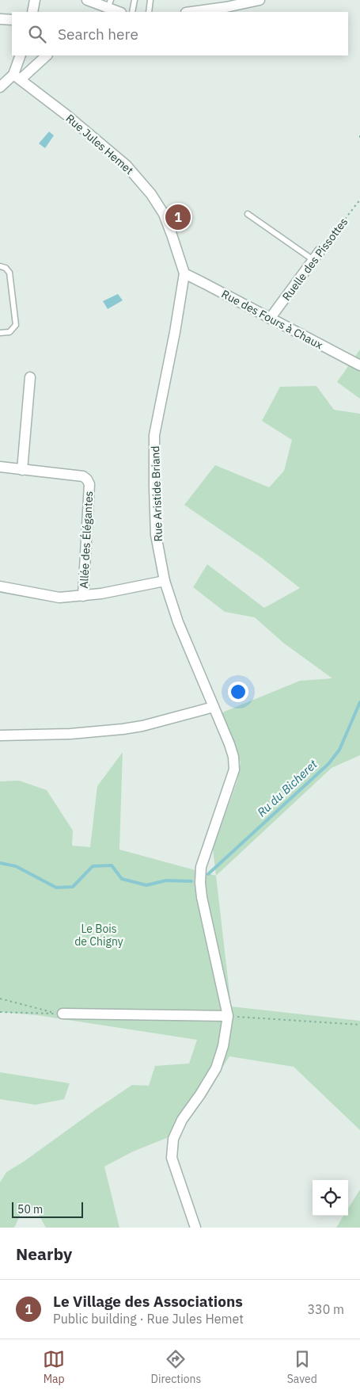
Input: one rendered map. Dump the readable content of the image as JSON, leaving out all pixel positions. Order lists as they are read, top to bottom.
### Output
{
  "streets": {
    "street": [
      "Rue Jules Hemet",
      "Ruelle des Pissottes",
      "Rue des Fours à Chaux",
      "Rue Aristide Briand",
      "Allée des Élégantes"
    ]
  },
  "crossings": [
    ["Rue Jules Hemet", "Rue des Fours à Chaux"],
    ["Rue Jules Hemet", "Rue Aristide Briand"],
    ["Ruelle des Pissottes", "Rue des Fours à Chaux"],
    ["Rue des Fours à Chaux", "Rue Aristide Briand"]
  ],
  "water": ["Ru du Bicheret"],
  "parks": ["Le Bois de Chigny"],
  "scale_bar": "50 m",
  "page": {
    "search": "Search here",
    "pins": "1",
    "scale": "50 m",
    "heading": "Nearby",
    "list": [
      {
        "mark": "1",
        "name": "Le Village des Associations",
        "note": "Public building · Rue Jules Hemet",
        "value": "330 m"
      }
    ],
    "nav": ["Map", "Directions", "Saved"]
  }
}
